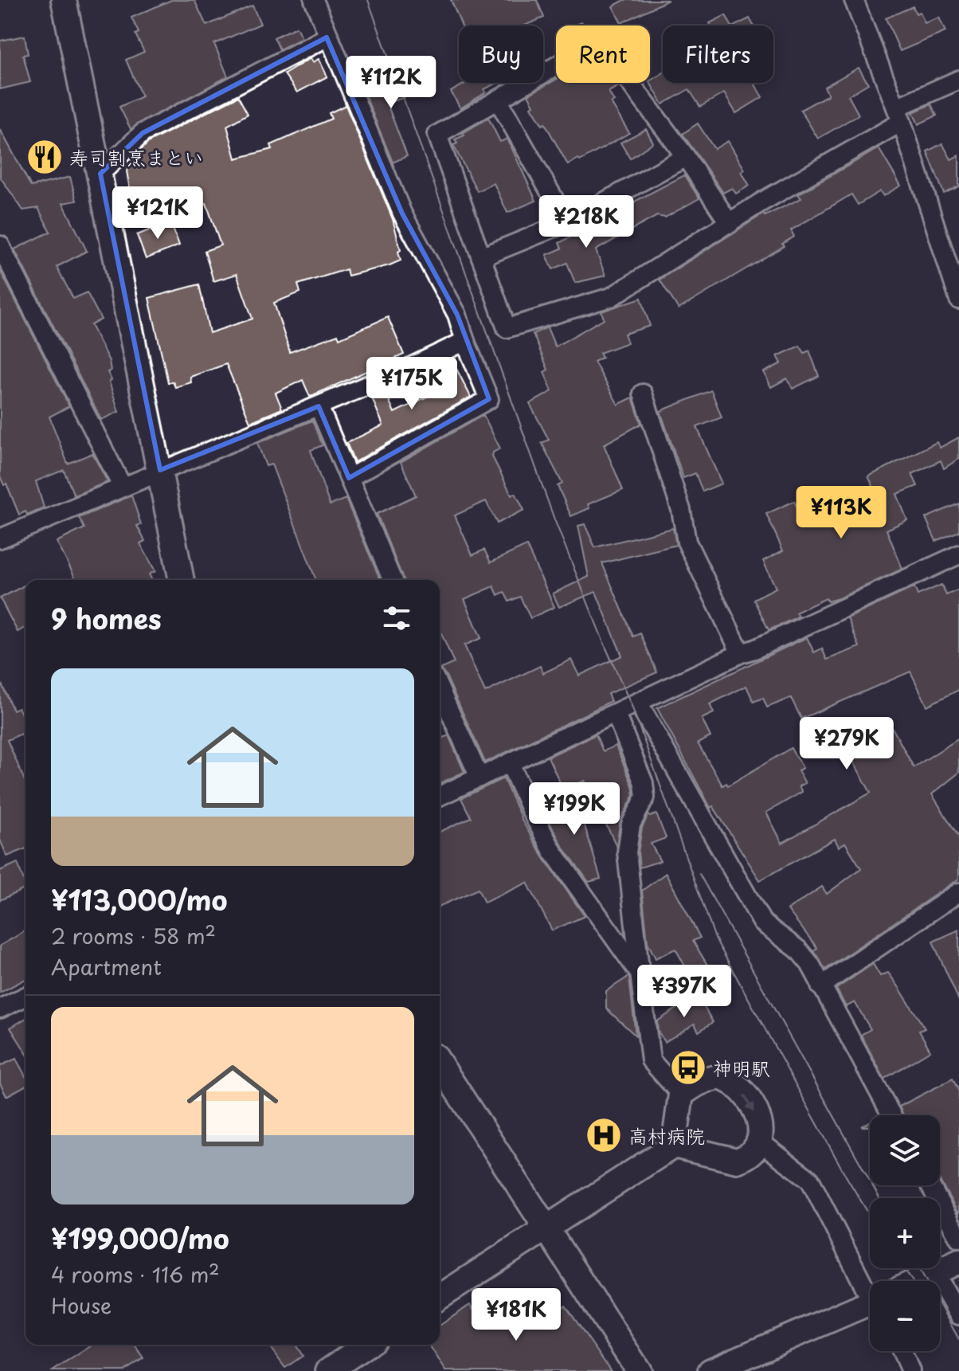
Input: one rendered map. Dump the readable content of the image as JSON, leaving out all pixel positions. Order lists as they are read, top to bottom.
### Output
{
  "places": {
    "restaurant": ["寿司割烹まとい"],
    "bus stop": ["神明駅"],
    "hospital": ["高村病院"]
  },
  "page": {
    "chip": ["Buy", "Rent", "Filters"],
    "price": [
      "¥112K",
      "¥121K",
      "¥218K",
      "¥175K",
      "¥113K",
      "¥279K",
      "¥199K",
      "¥397K",
      "¥181K"
    ],
    "heading": "9 homes",
    "list": [
      {
        "name": "¥113,000/mo",
        "note": "2 rooms · 58 m² · Apartment"
      },
      {
        "name": "¥199,000/mo",
        "note": "4 rooms · 116 m² · House"
      }
    ],
    "map_buttons": ["+", "−"]
  }
}
